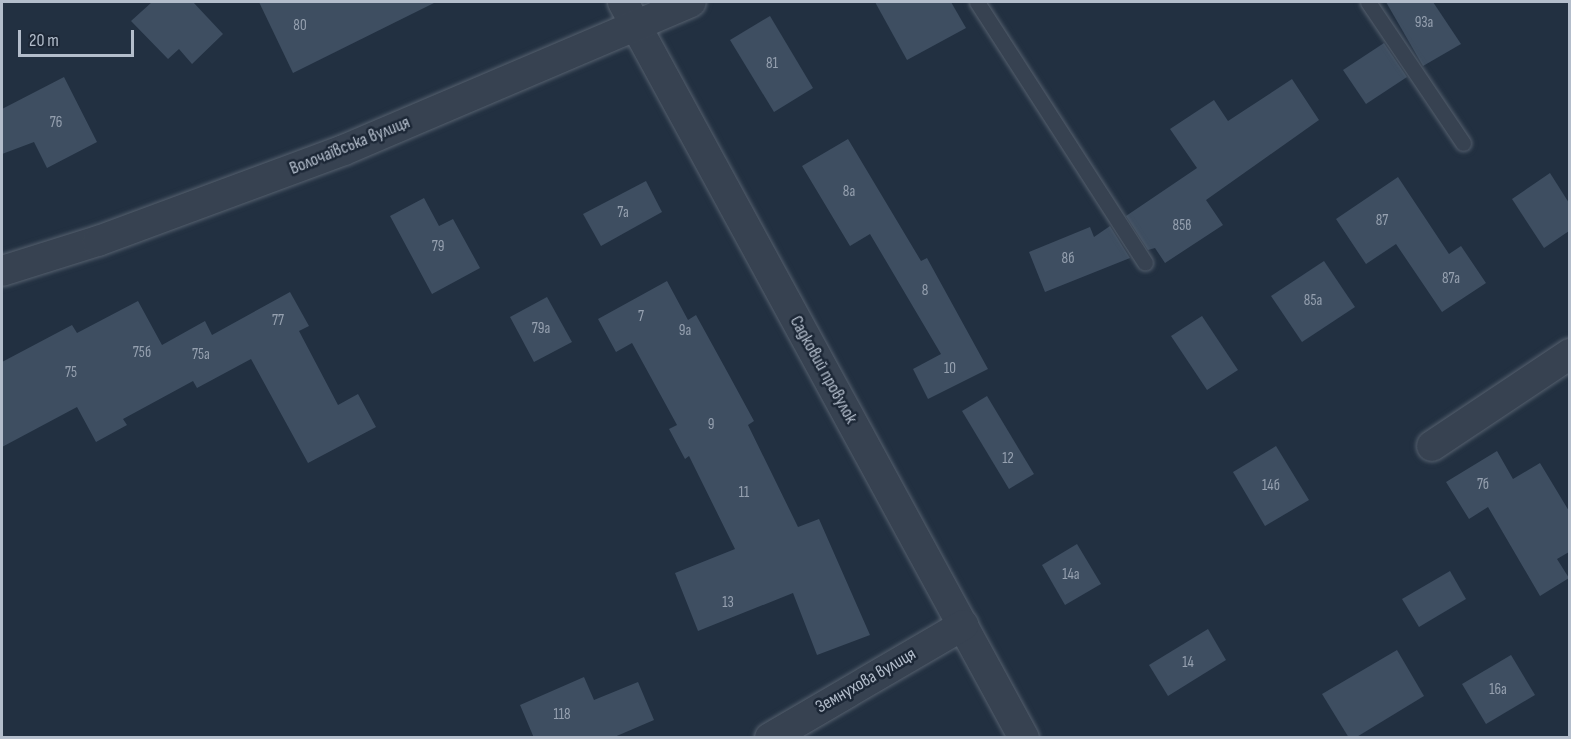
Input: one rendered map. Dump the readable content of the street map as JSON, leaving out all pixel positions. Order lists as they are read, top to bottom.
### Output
{
  "streets": {
    "street": ["Волочаївська вулиця", "Садковий провулок", "Земнухова вулиця"]
  },
  "crossings": [
    ["Волочаївська вулиця", "Садковий провулок"],
    ["Садковий провулок", "Земнухова вулиця"]
  ],
  "house_numbers": [
    "93а",
    "80",
    "81",
    "76",
    "8а",
    "7а",
    "87",
    "85в",
    "79",
    "8б",
    "87а",
    "8",
    "85а",
    "7",
    "77",
    "79а",
    "9а",
    "75б",
    "75а",
    "10",
    "75",
    "9",
    "12",
    "7б",
    "14б",
    "11",
    "14а",
    "13",
    "14",
    "16а",
    "118"
  ],
  "scale_bar": "20 m"
}
